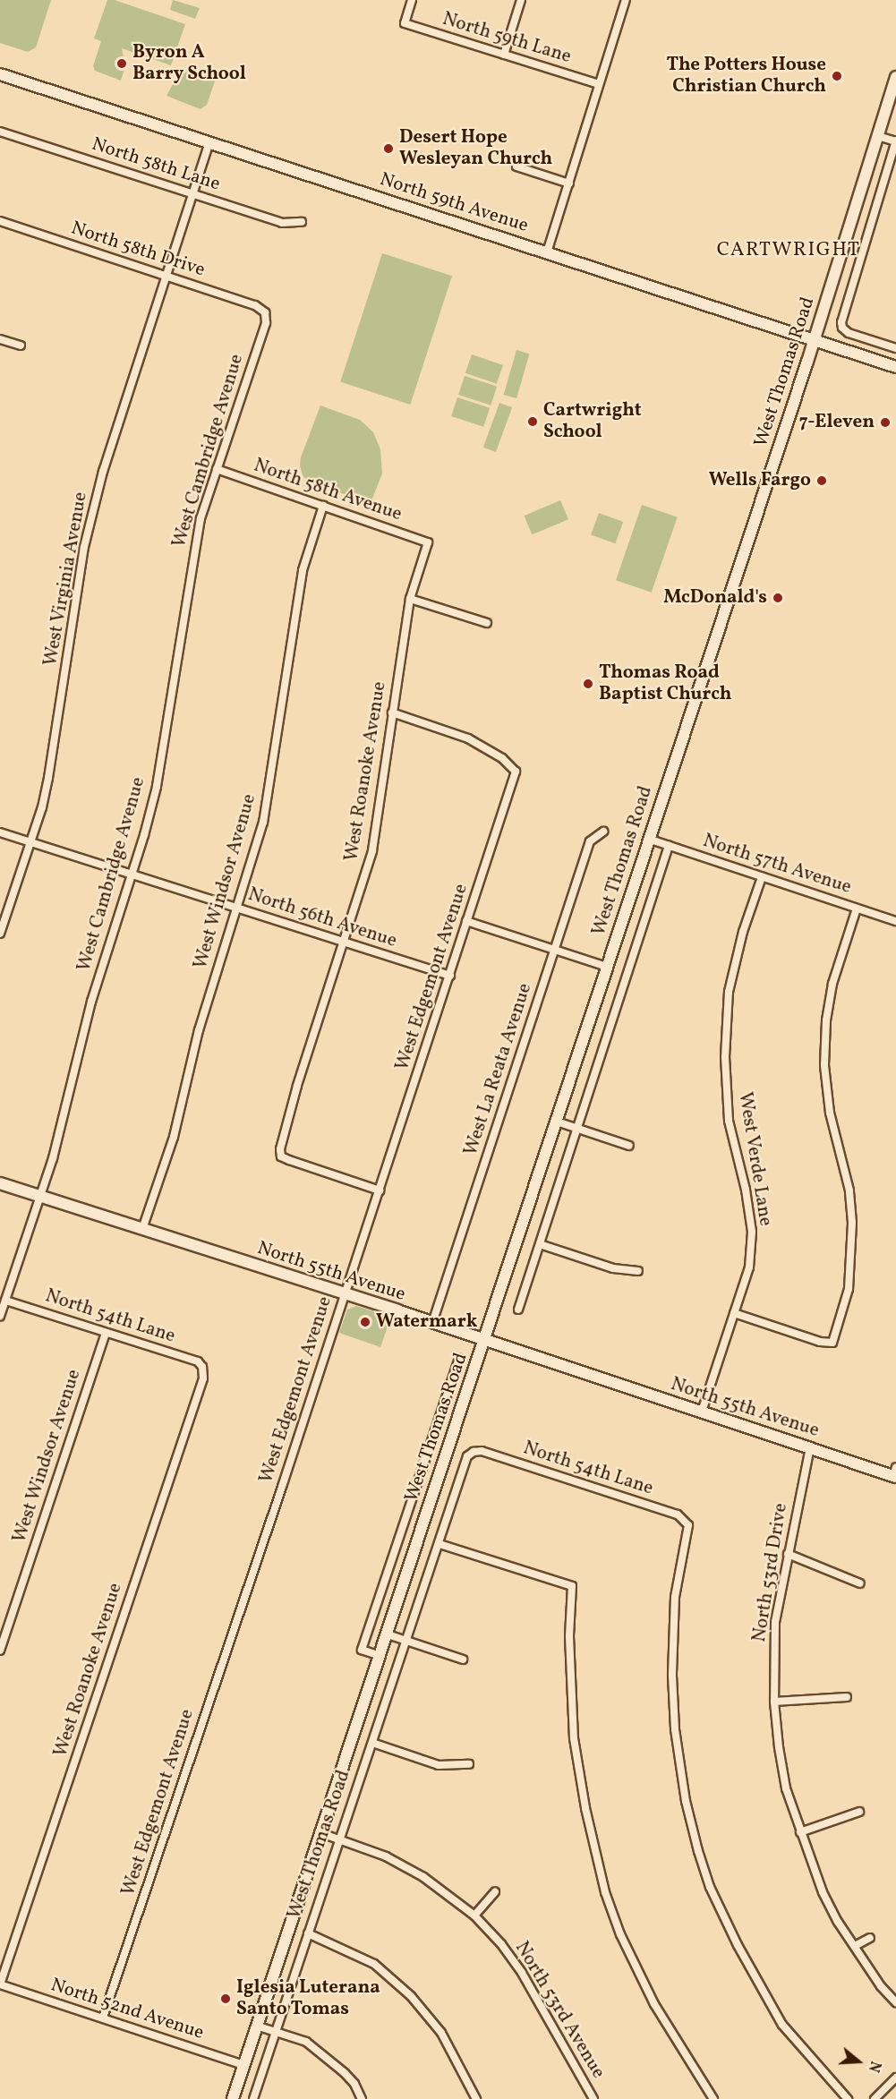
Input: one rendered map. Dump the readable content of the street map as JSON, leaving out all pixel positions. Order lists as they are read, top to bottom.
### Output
{
  "streets": {
    "main road": ["North 59th Avenue", "West Thomas Road", "North 55th Avenue"],
    "street": [
      "North 59th Lane",
      "North 58th Lane",
      "North 58th Drive",
      "West Cambridge Avenue",
      "North 58th Avenue",
      "West Virginia Avenue",
      "West Roanoke Avenue",
      "North 57th Avenue",
      "West Windsor Avenue",
      "North 56th Avenue",
      "West Edgemont Avenue",
      "West La Reata Avenue",
      "West Verde Lane",
      "North 54th Lane",
      "North 53rd Drive",
      "North 52nd Avenue",
      "North 53rd Avenue"
    ]
  },
  "crossings": [
    ["North 58th Lane", "West Virginia Avenue"],
    ["North 59th Avenue", "West Thomas Road"],
    ["North 59th Avenue", "West Virginia Avenue"],
    ["North 58th Drive", "West Cambridge Avenue"],
    ["North 58th Drive", "West Virginia Avenue"],
    ["West Thomas Road", "North 57th Avenue"],
    ["West Thomas Road", "North 55th Avenue"],
    ["West Thomas Road", "North 54th Lane"],
    ["West Thomas Road", "North 52nd Avenue"],
    ["West Thomas Road", "North 53rd Avenue"],
    ["West Cambridge Avenue", "North 58th Avenue"],
    ["West Cambridge Avenue", "North 56th Avenue"],
    ["West Cambridge Avenue", "North 55th Avenue"],
    ["West Cambridge Avenue", "North 54th Lane"],
    ["North 58th Avenue", "West Roanoke Avenue"],
    ["North 58th Avenue", "West Windsor Avenue"],
    ["West Virginia Avenue", "North 56th Avenue"],
    ["West Roanoke Avenue", "North 56th Avenue"],
    ["West Roanoke Avenue", "West Edgemont Avenue"],
    ["West Roanoke Avenue", "North 54th Lane"],
    ["West Roanoke Avenue", "North 52nd Avenue"],
    ["North 57th Avenue", "West Verde Lane"],
    ["West Windsor Avenue", "North 56th Avenue"],
    ["West Windsor Avenue", "North 55th Avenue"],
    ["West Windsor Avenue", "North 54th Lane"],
    ["North 56th Avenue", "West Edgemont Avenue"],
    ["West Edgemont Avenue", "North 55th Avenue"],
    ["West Edgemont Avenue", "North 52nd Avenue"],
    ["West La Reata Avenue", "North 55th Avenue"],
    ["West Verde Lane", "North 55th Avenue"],
    ["North 55th Avenue", "North 53rd Drive"]
  ],
  "districts": ["CARTWRIGHT"],
  "places": [
    "Byron A Barry School",
    "The Potters House Christian Church",
    "Desert Hope Wesleyan Church",
    "Cartwright School",
    "7-Eleven",
    "Wells Fargo",
    "McDonald's",
    "Thomas Road Baptist Church",
    "Watermark",
    "Iglesia Luterana Santo Tomas"
  ],
  "north": "right"
}
